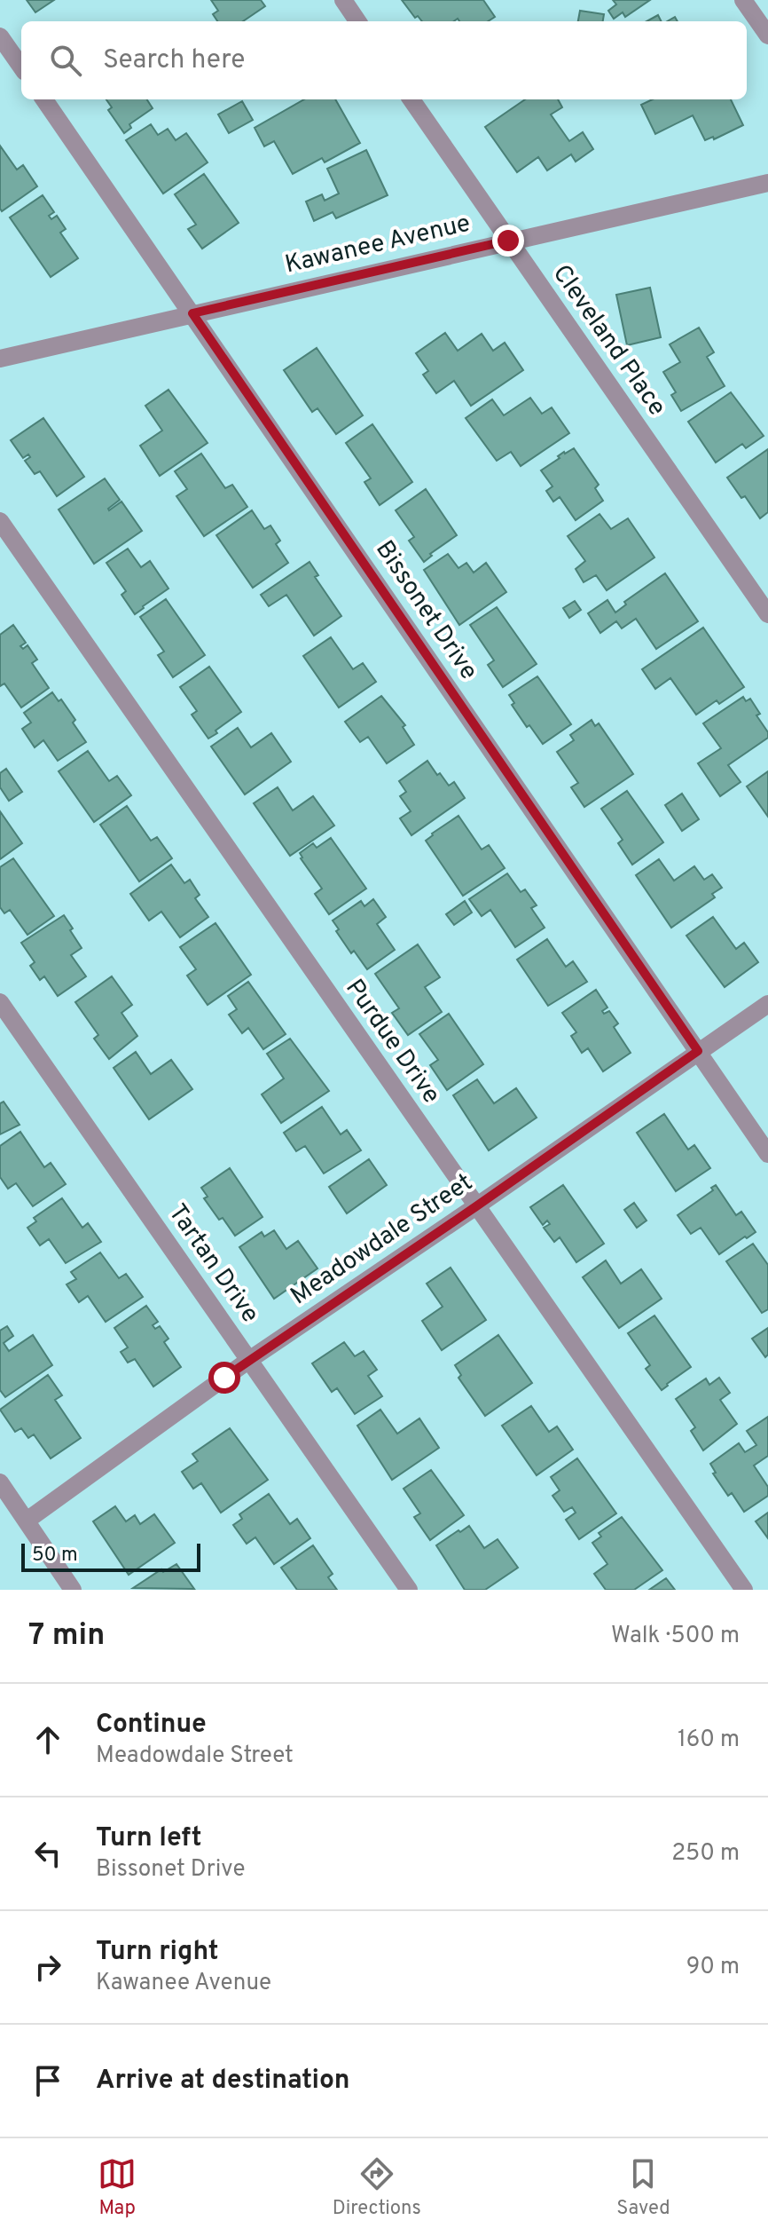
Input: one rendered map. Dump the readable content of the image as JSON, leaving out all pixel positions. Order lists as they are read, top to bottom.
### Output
{
  "streets": {
    "street": [
      "Kawanee Avenue",
      "Cleveland Place",
      "Bissonet Drive",
      "Purdue Drive",
      "Meadowdale Street",
      "Tartan Drive"
    ]
  },
  "crossings": [
    ["Kawanee Avenue", "Cleveland Place"],
    ["Kawanee Avenue", "Bissonet Drive"],
    ["Bissonet Drive", "Meadowdale Street"],
    ["Purdue Drive", "Meadowdale Street"],
    ["Meadowdale Street", "Tartan Drive"]
  ],
  "scale_bar": "50 m",
  "page": {
    "search": "Search here",
    "scale": "50 m",
    "heading": ["7 min", "Walk · 500 m"],
    "list": [
      ["Continue", "Meadowdale Street", "160 m"],
      ["Turn left", "Bissonet Drive", "250 m"],
      ["Turn right", "Kawanee Avenue", "90 m"],
      "Arrive at destination"
    ],
    "nav": ["Map", "Directions", "Saved"]
  }
}
